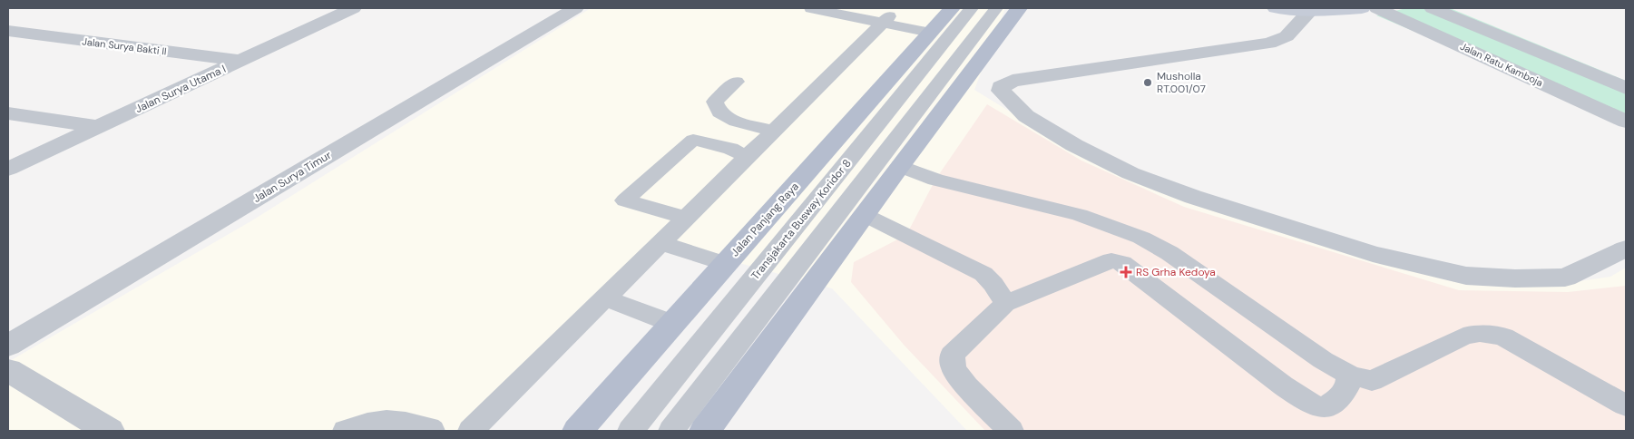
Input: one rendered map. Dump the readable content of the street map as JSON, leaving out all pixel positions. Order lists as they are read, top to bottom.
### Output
{
  "streets": {
    "main road": ["Jalan Panjang Raya"],
    "street": [
      "Jalan Surya Bakti II",
      "Jalan Ratu Kamboja",
      "Jalan Surya Utama I",
      "Jalan Surya Timur"
    ],
    "lane": ["Transjakarta Busway Koridor 8"]
  },
  "crossings": [
    ["Jalan Surya Bakti II", "Jalan Surya Utama I"]
  ],
  "places": {
    "other": ["Musholla RT.001/07"],
    "health": ["RS Grha Kedoya"]
  }
}
